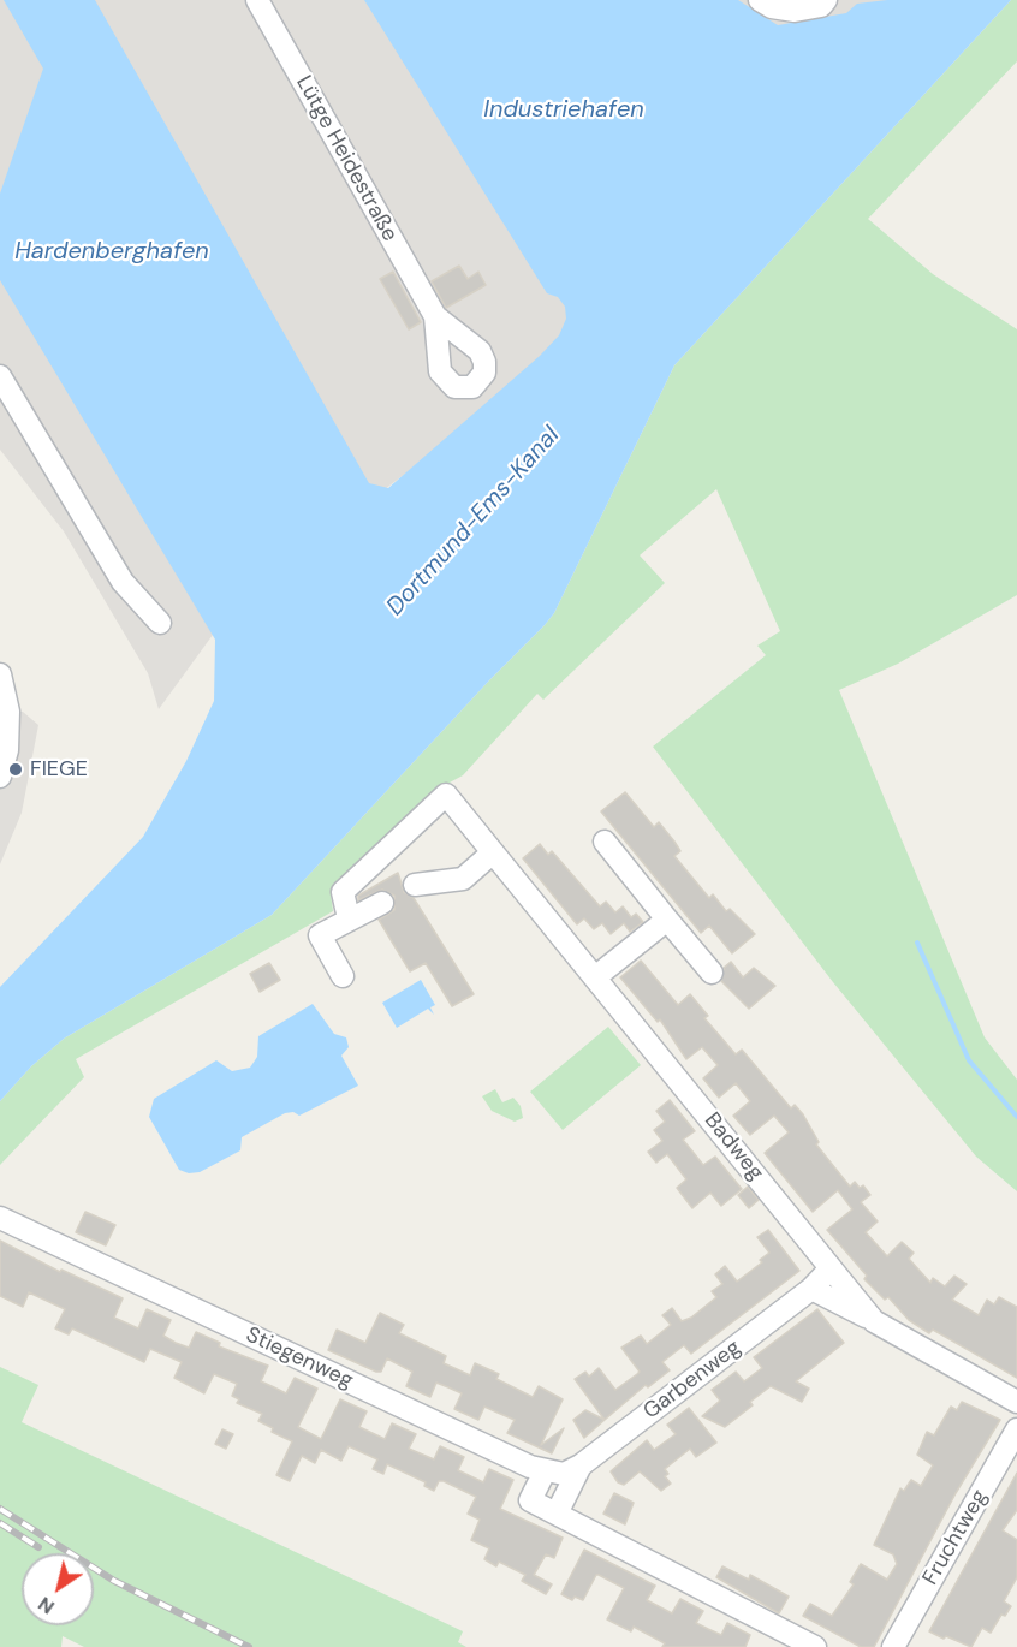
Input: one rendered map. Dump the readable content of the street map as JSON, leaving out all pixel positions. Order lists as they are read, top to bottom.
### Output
{
  "streets": {
    "street": [
      "Lütge Heidestraße",
      "Badweg",
      "Stiegenweg",
      "Garbenweg",
      "Fruchtweg"
    ]
  },
  "crossings": [
    ["Badweg", "Garbenweg"],
    ["Stiegenweg", "Garbenweg"]
  ],
  "water": ["Industriehafen", "Hardenberghafen", "Dortmund-Ems-Kanal"],
  "places": ["FIEGE"],
  "north": "bottom left"
}
